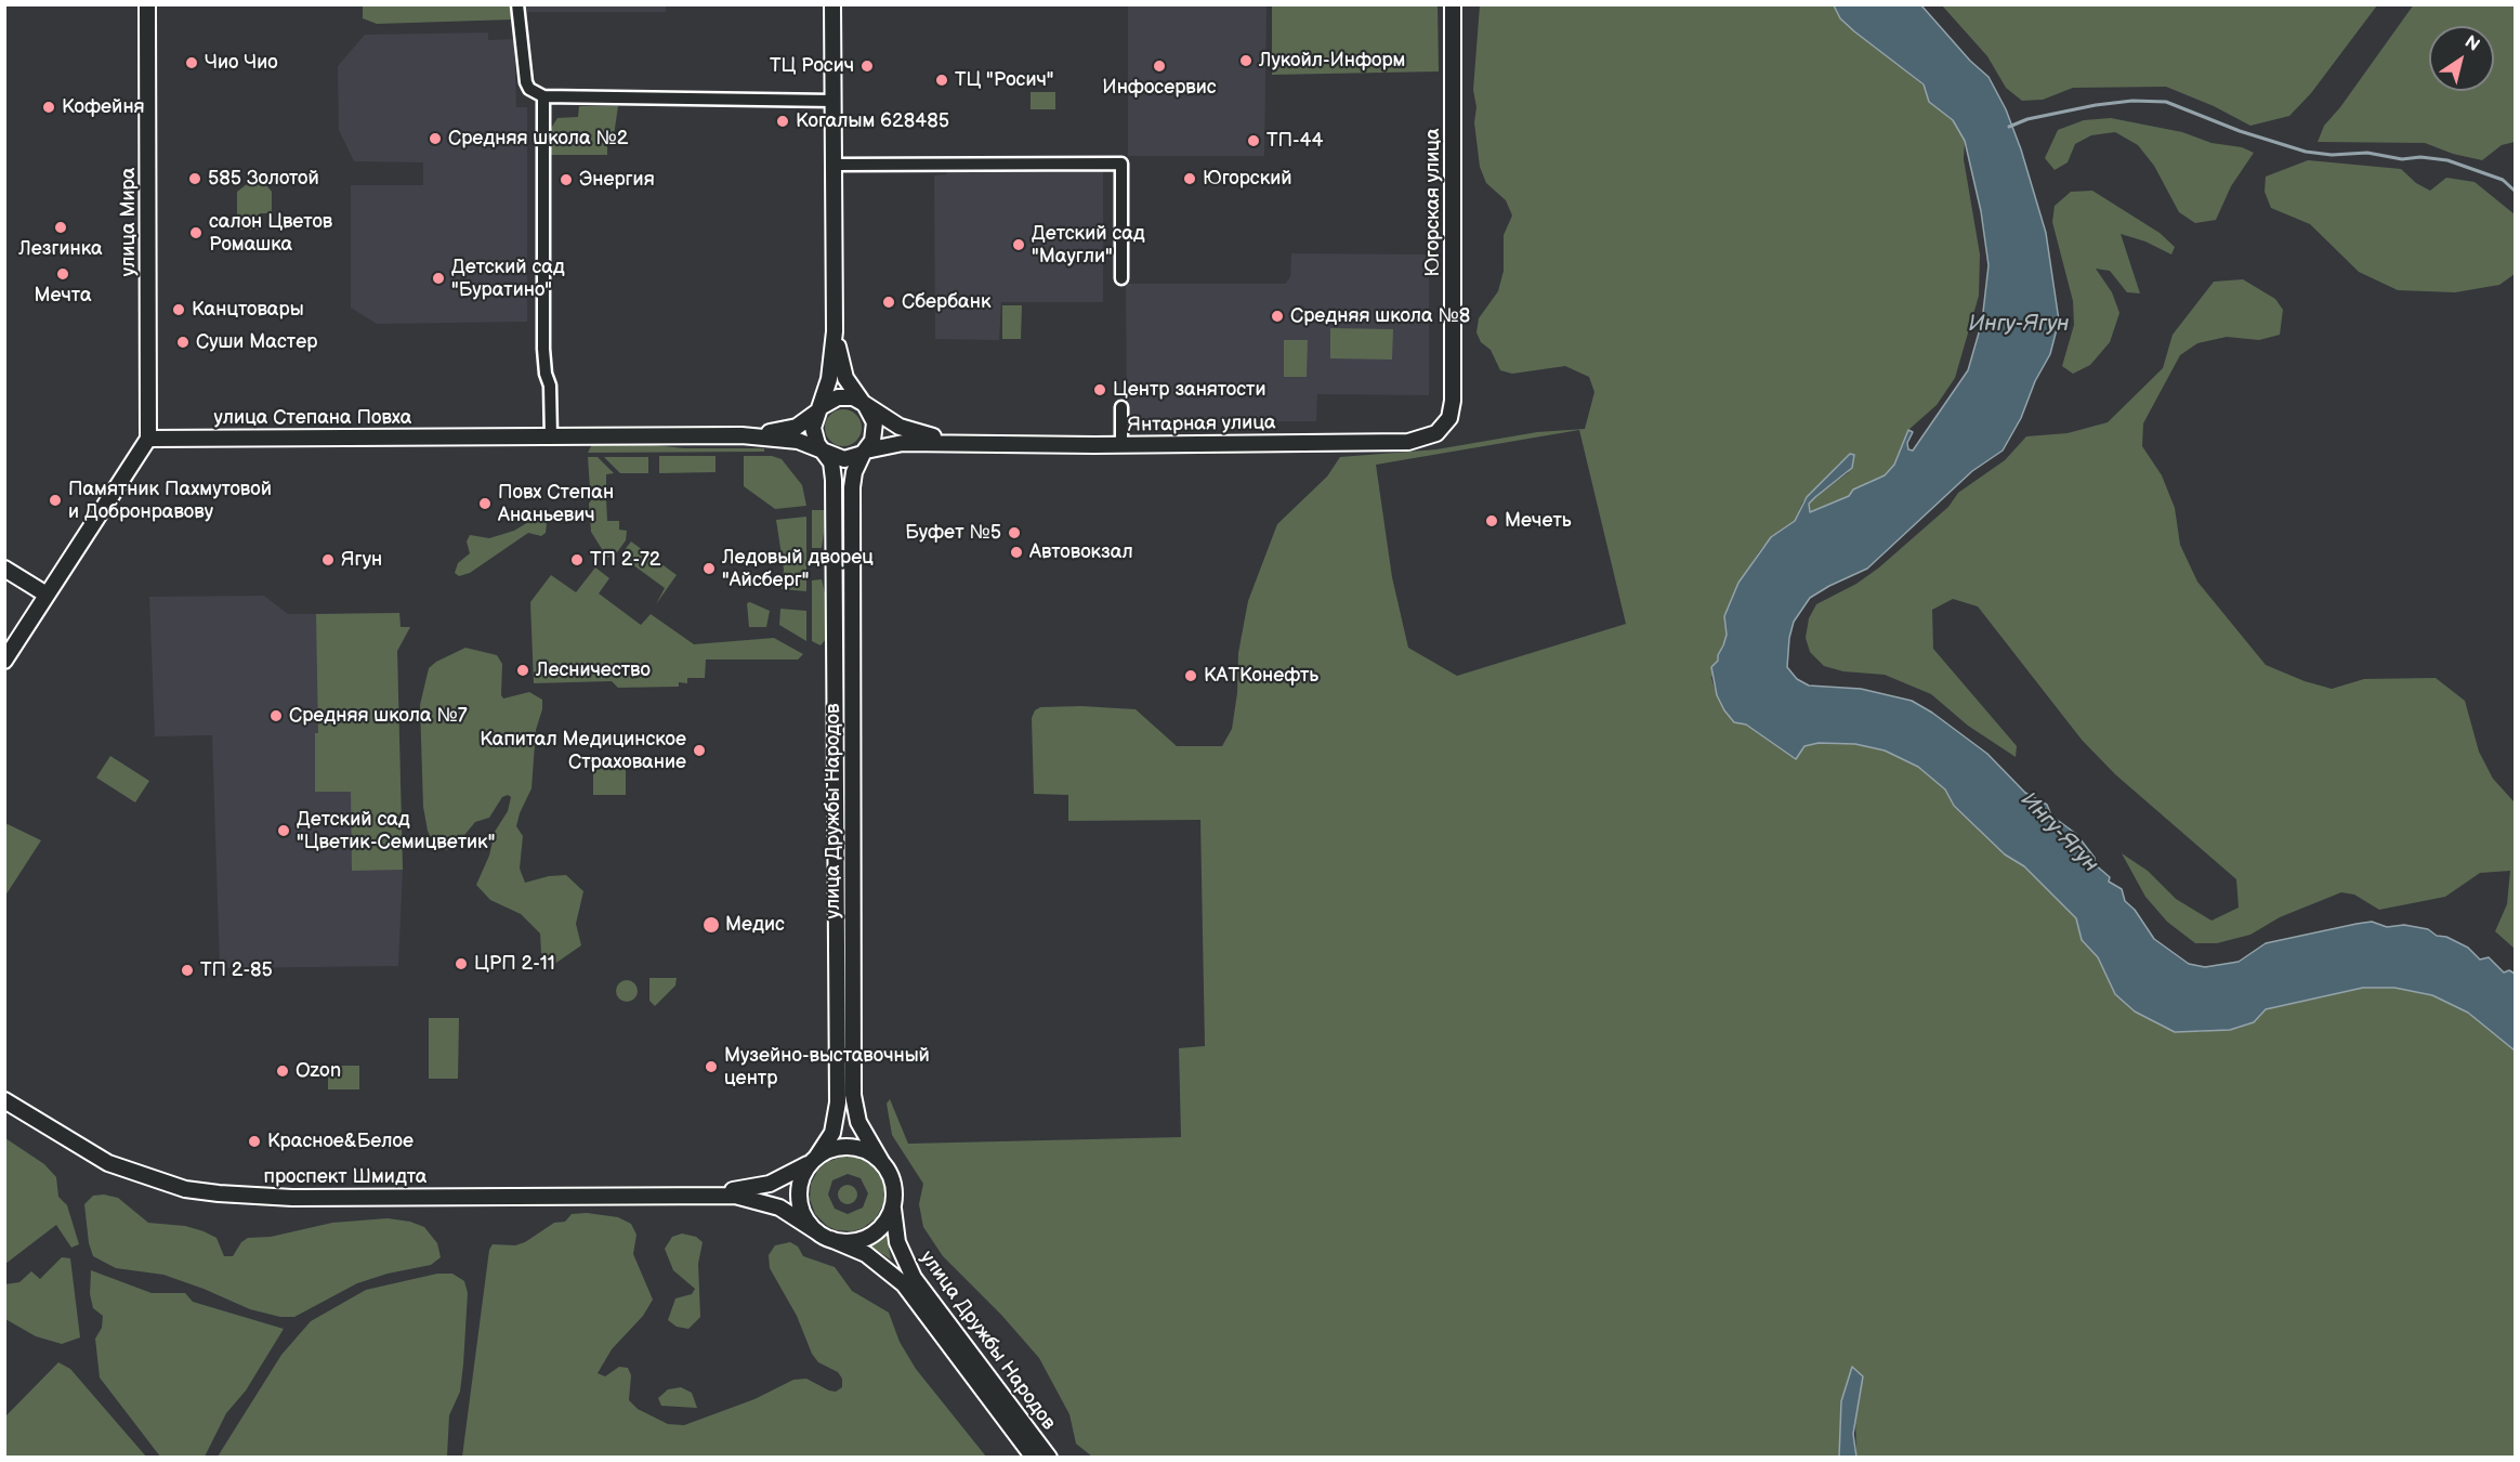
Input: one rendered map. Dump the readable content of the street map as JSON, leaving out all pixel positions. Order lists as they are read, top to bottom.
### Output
{
  "streets": {
    "main road": [
      "Югорская улица",
      "улица Мира",
      "улица Степана Повха",
      "Янтарная улица",
      "улица Дружбы Народов",
      "проспект Шмидта"
    ]
  },
  "crossings": [
    ["Югорская улица", "Янтарная улица"],
    ["улица Мира", "улица Степана Повха"],
    ["улица Дружбы Народов", "проспект Шмидта"]
  ],
  "water": ["Ингу-Ягун"],
  "places": [
    "Лукойл-Информ",
    "Чио Чио",
    "ТЦ Росич",
    "Инфосервис",
    "ТЦ \"Росич\"",
    "Кофейня",
    "Когалым 628485",
    "Средняя школа №2",
    "ТП-44",
    "585 Золотой",
    "Югорский",
    "Энергия",
    "Лезгинка",
    "салон Цветов Ромашка",
    "Детский сад \"Маугли\"",
    "Мечта",
    "Детский сад \"Буратино\"",
    "Сбербанк",
    "Канцтовары",
    "Средняя школа №8",
    "Суши Мастер",
    "Центр занятости",
    "Памятник Пахмутовой и Добронравову",
    "Повх Степан Ананьевич",
    "Мечеть",
    "Буфет №5",
    "Автовокзал",
    "Ягун",
    "ТП 2-72",
    "Ледовый дворец \"Айсберг\"",
    "Лесничество",
    "КАТКонефть",
    "Средняя школа №7",
    "Капитал Медицинское Страхование",
    "Детский сад \"Цветик-Семицветик\"",
    "Медис",
    "ЦРП 2-11",
    "ТП 2-85",
    "Музейно-выставочный центр",
    "Ozon",
    "Красное&Белое"
  ],
  "north": "top right"
}
